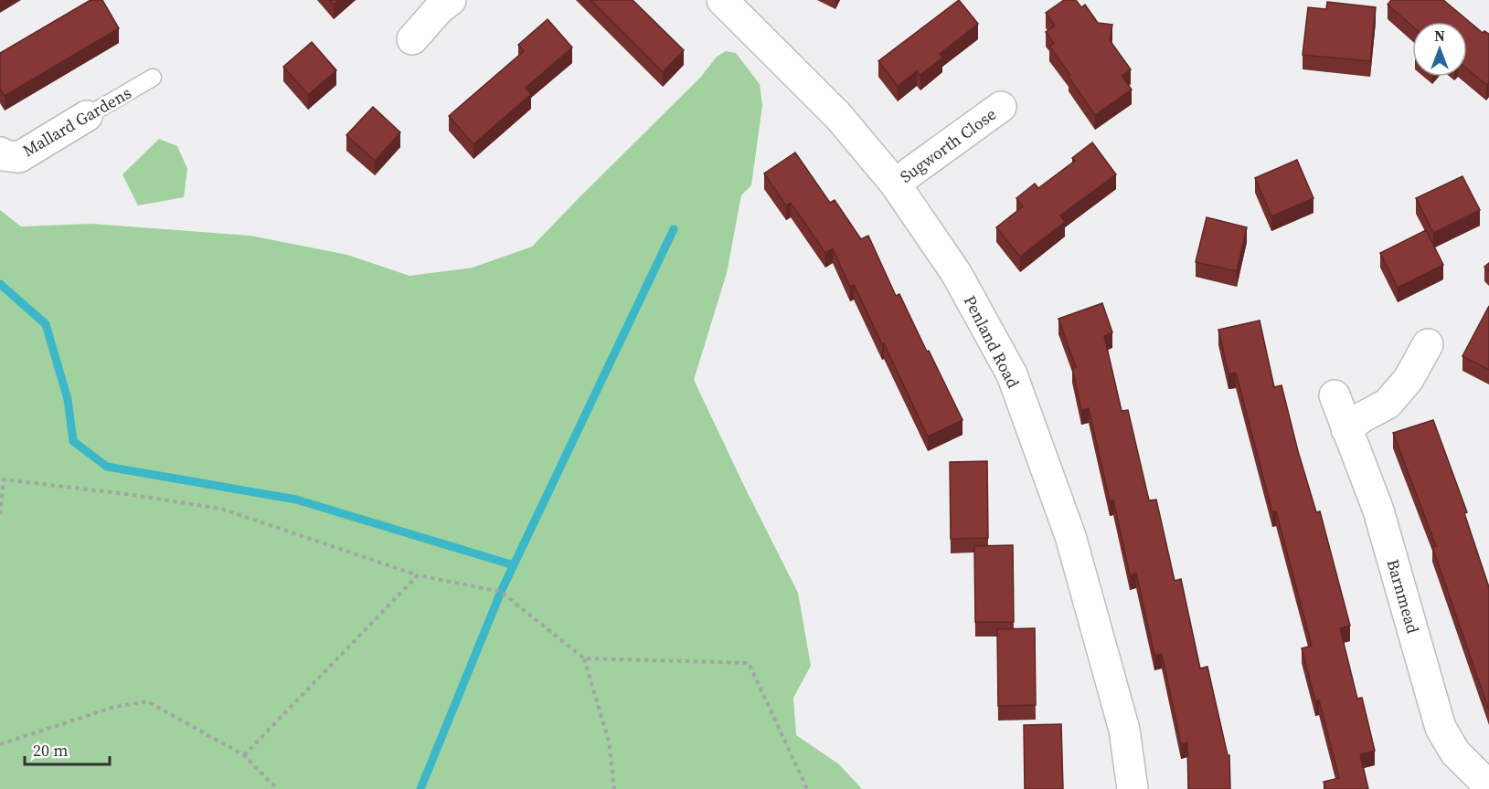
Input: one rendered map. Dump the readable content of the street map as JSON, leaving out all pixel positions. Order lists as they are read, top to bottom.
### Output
{
  "streets": {
    "street": [
      "Mallard Gardens",
      "Sugworth Close",
      "Penland Road",
      "Barnmead"
    ]
  },
  "crossings": [
    ["Sugworth Close", "Penland Road"]
  ],
  "scale_bar": "20 m",
  "north": "top"
}
